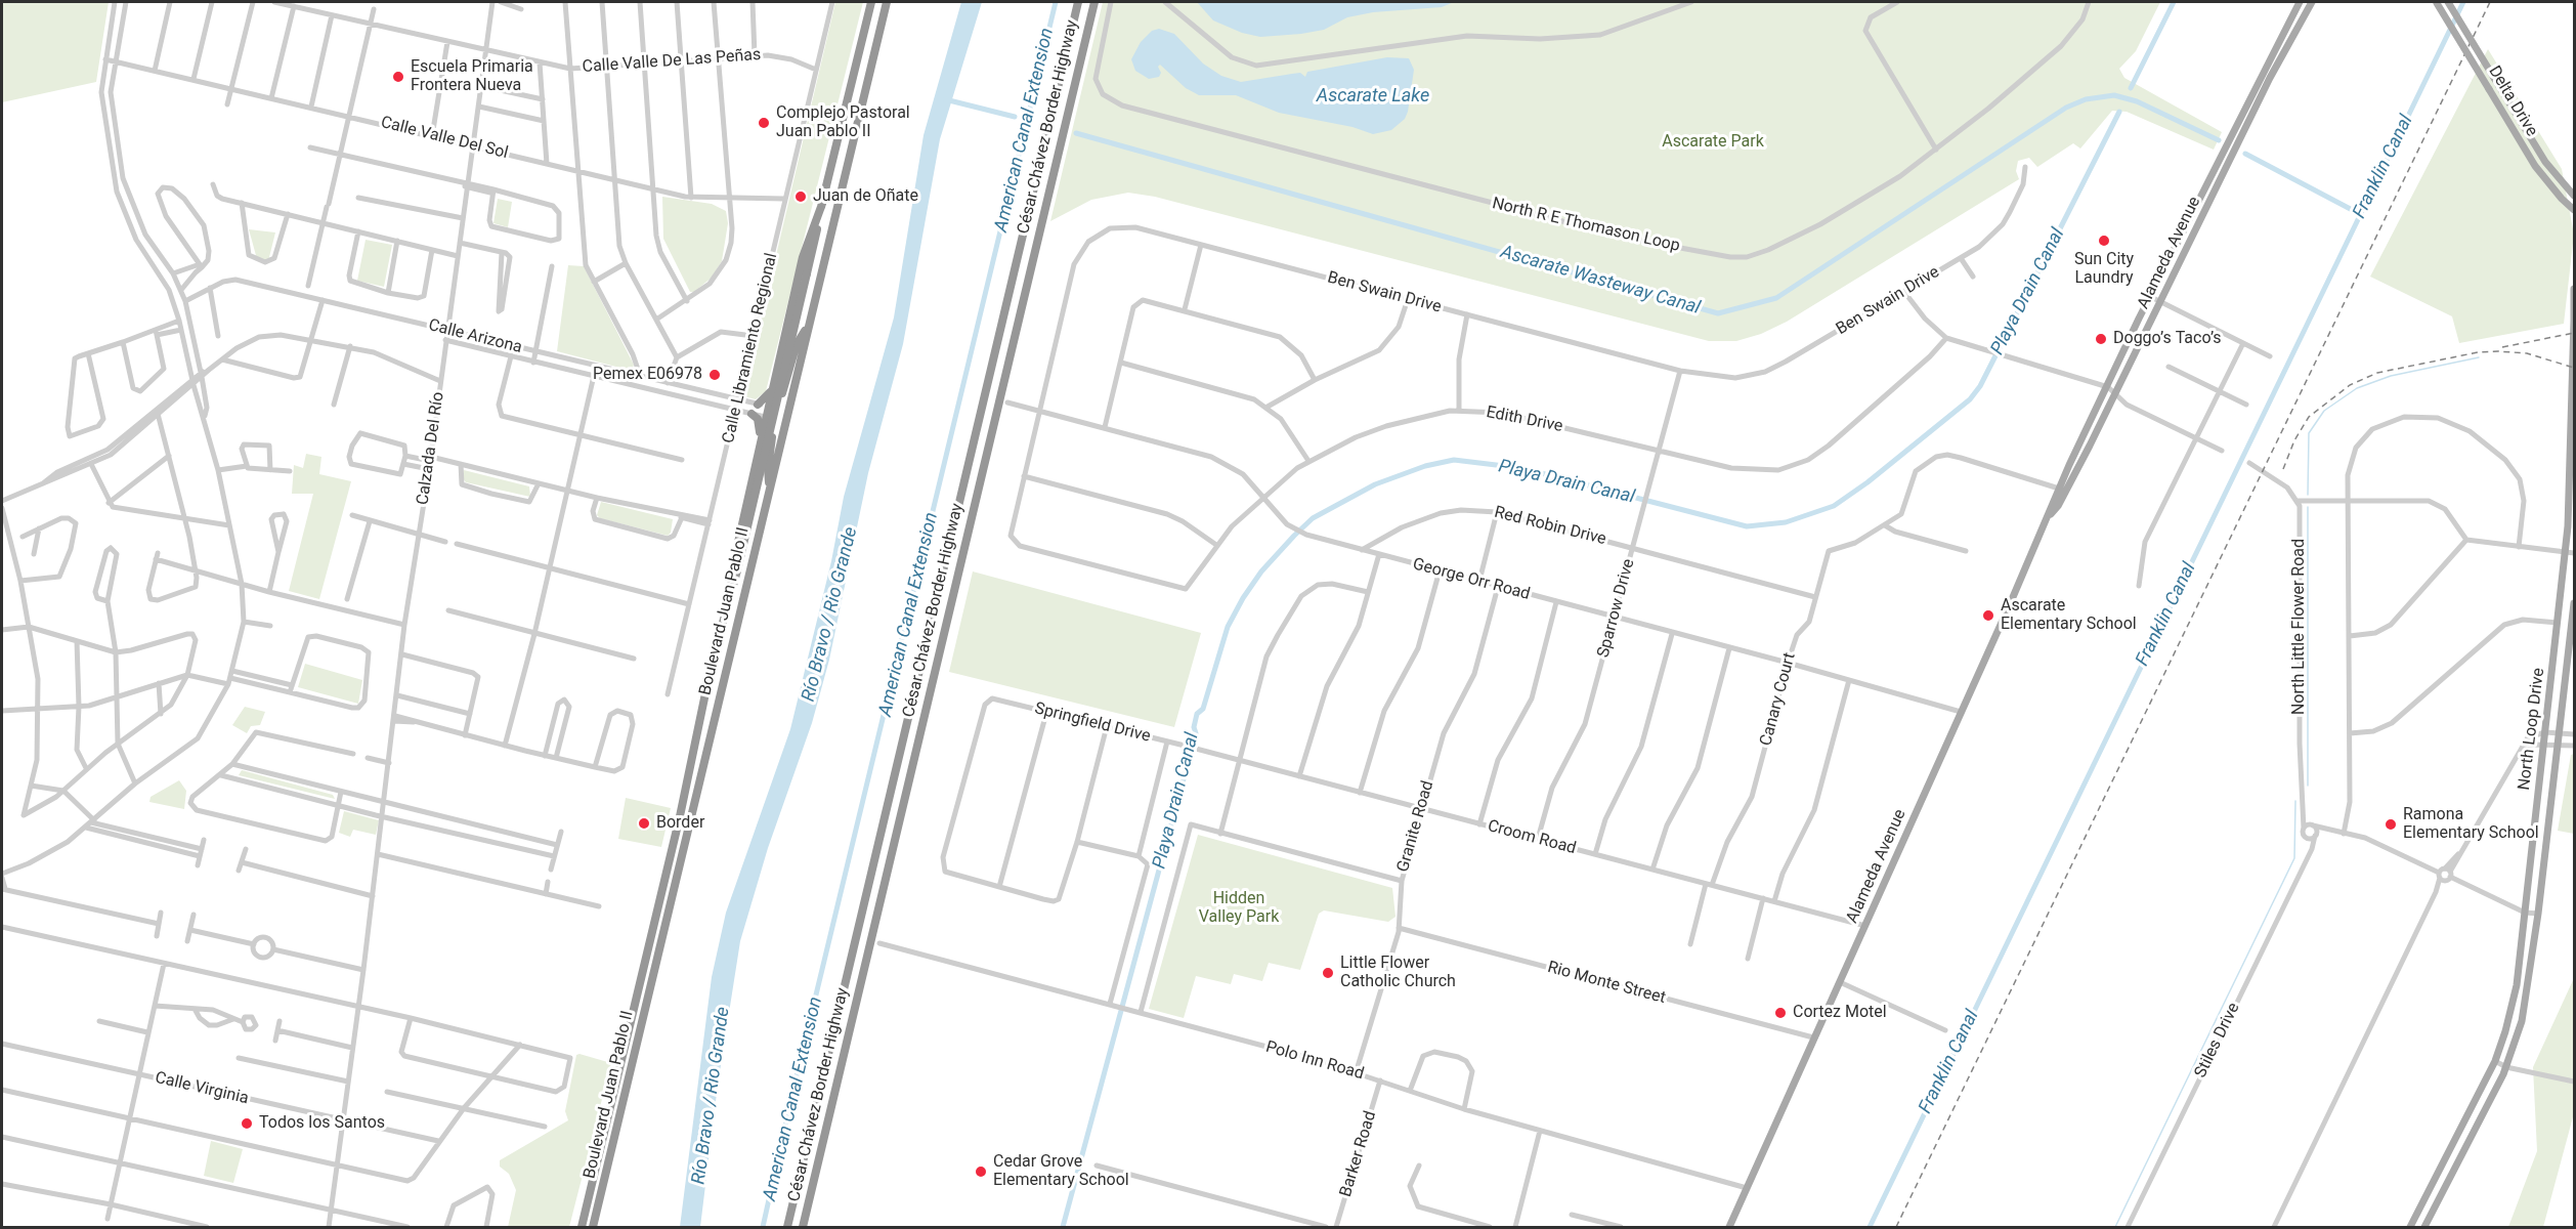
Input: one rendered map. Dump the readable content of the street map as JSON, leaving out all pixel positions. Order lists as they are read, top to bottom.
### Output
{
  "streets": {
    "highway": ["César Chávez Border Highway", "Boulevard Juan Pablo II"],
    "main road": ["Delta Drive", "Alameda Avenue", "North Loop Drive"],
    "street": [
      "Calle Valle De Las Peñas",
      "Calle Valle Del Sol",
      "North R E Thomason Loop",
      "Ben Swain Drive",
      "Calle Arizona",
      "Calle Libramiento Regional",
      "Edith Drive",
      "Calzada Del Río",
      "Red Robin Drive",
      "George Orr Road",
      "Sparrow Drive",
      "North Little Flower Road",
      "Canary Court",
      "Springfield Drive",
      "Granite Road",
      "Croom Road",
      "Rio Monte Street",
      "Stiles Drive",
      "Polo Inn Road",
      "Calle Virginia",
      "Barker Road"
    ]
  },
  "crossings": [
    ["Calle Valle De Las Peñas", "Calle Libramiento Regional"],
    ["Calle Valle De Las Peñas", "Calzada Del Río"],
    ["Calle Valle Del Sol", "Calle Libramiento Regional"],
    ["Calle Valle Del Sol", "Calzada Del Río"],
    ["Alameda Avenue", "George Orr Road"],
    ["Alameda Avenue", "Canary Court"],
    ["Alameda Avenue", "Croom Road"],
    ["Alameda Avenue", "Rio Monte Street"],
    ["Alameda Avenue", "Polo Inn Road"],
    ["Ben Swain Drive", "Edith Drive"],
    ["Ben Swain Drive", "George Orr Road"],
    ["Ben Swain Drive", "Sparrow Drive"],
    ["Calle Arizona", "Calle Libramiento Regional"],
    ["Calle Arizona", "Calzada Del Río"],
    ["Edith Drive", "George Orr Road"],
    ["Edith Drive", "Sparrow Drive"],
    ["Calzada Del Río", "Calle Virginia"],
    ["Red Robin Drive", "George Orr Road"],
    ["Red Robin Drive", "Sparrow Drive"],
    ["Red Robin Drive", "Canary Court"],
    ["George Orr Road", "Sparrow Drive"],
    ["George Orr Road", "Canary Court"],
    ["George Orr Road", "Granite Road"],
    ["Sparrow Drive", "Croom Road"],
    ["Canary Court", "Croom Road"],
    ["Springfield Drive", "Croom Road"],
    ["Granite Road", "Croom Road"],
    ["Granite Road", "Rio Monte Street"],
    ["Granite Road", "Polo Inn Road"],
    ["Polo Inn Road", "Barker Road"]
  ],
  "water": [
    "Ascarate Lake",
    "American Canal Extension",
    "Franklin Canal",
    "Ascarate Wasteway Canal",
    "Playa Drain Canal",
    "Río Bravo / Rio Grande"
  ],
  "parks": ["Ascarate Park", "Hidden Valley Park"],
  "places": [
    "Escuela Primaria Frontera Nueva",
    "Complejo Pastoral Juan Pablo II",
    "Juan de Oñate",
    "Sun City Laundry",
    "Doggo’s Taco’s",
    "Pemex E06978",
    "Ascarate Elementary School",
    "Border",
    "Ramona Elementary School",
    "Little Flower Catholic Church",
    "Cortez Motel",
    "Todos los Santos",
    "Cedar Grove Elementary School"
  ]
}
